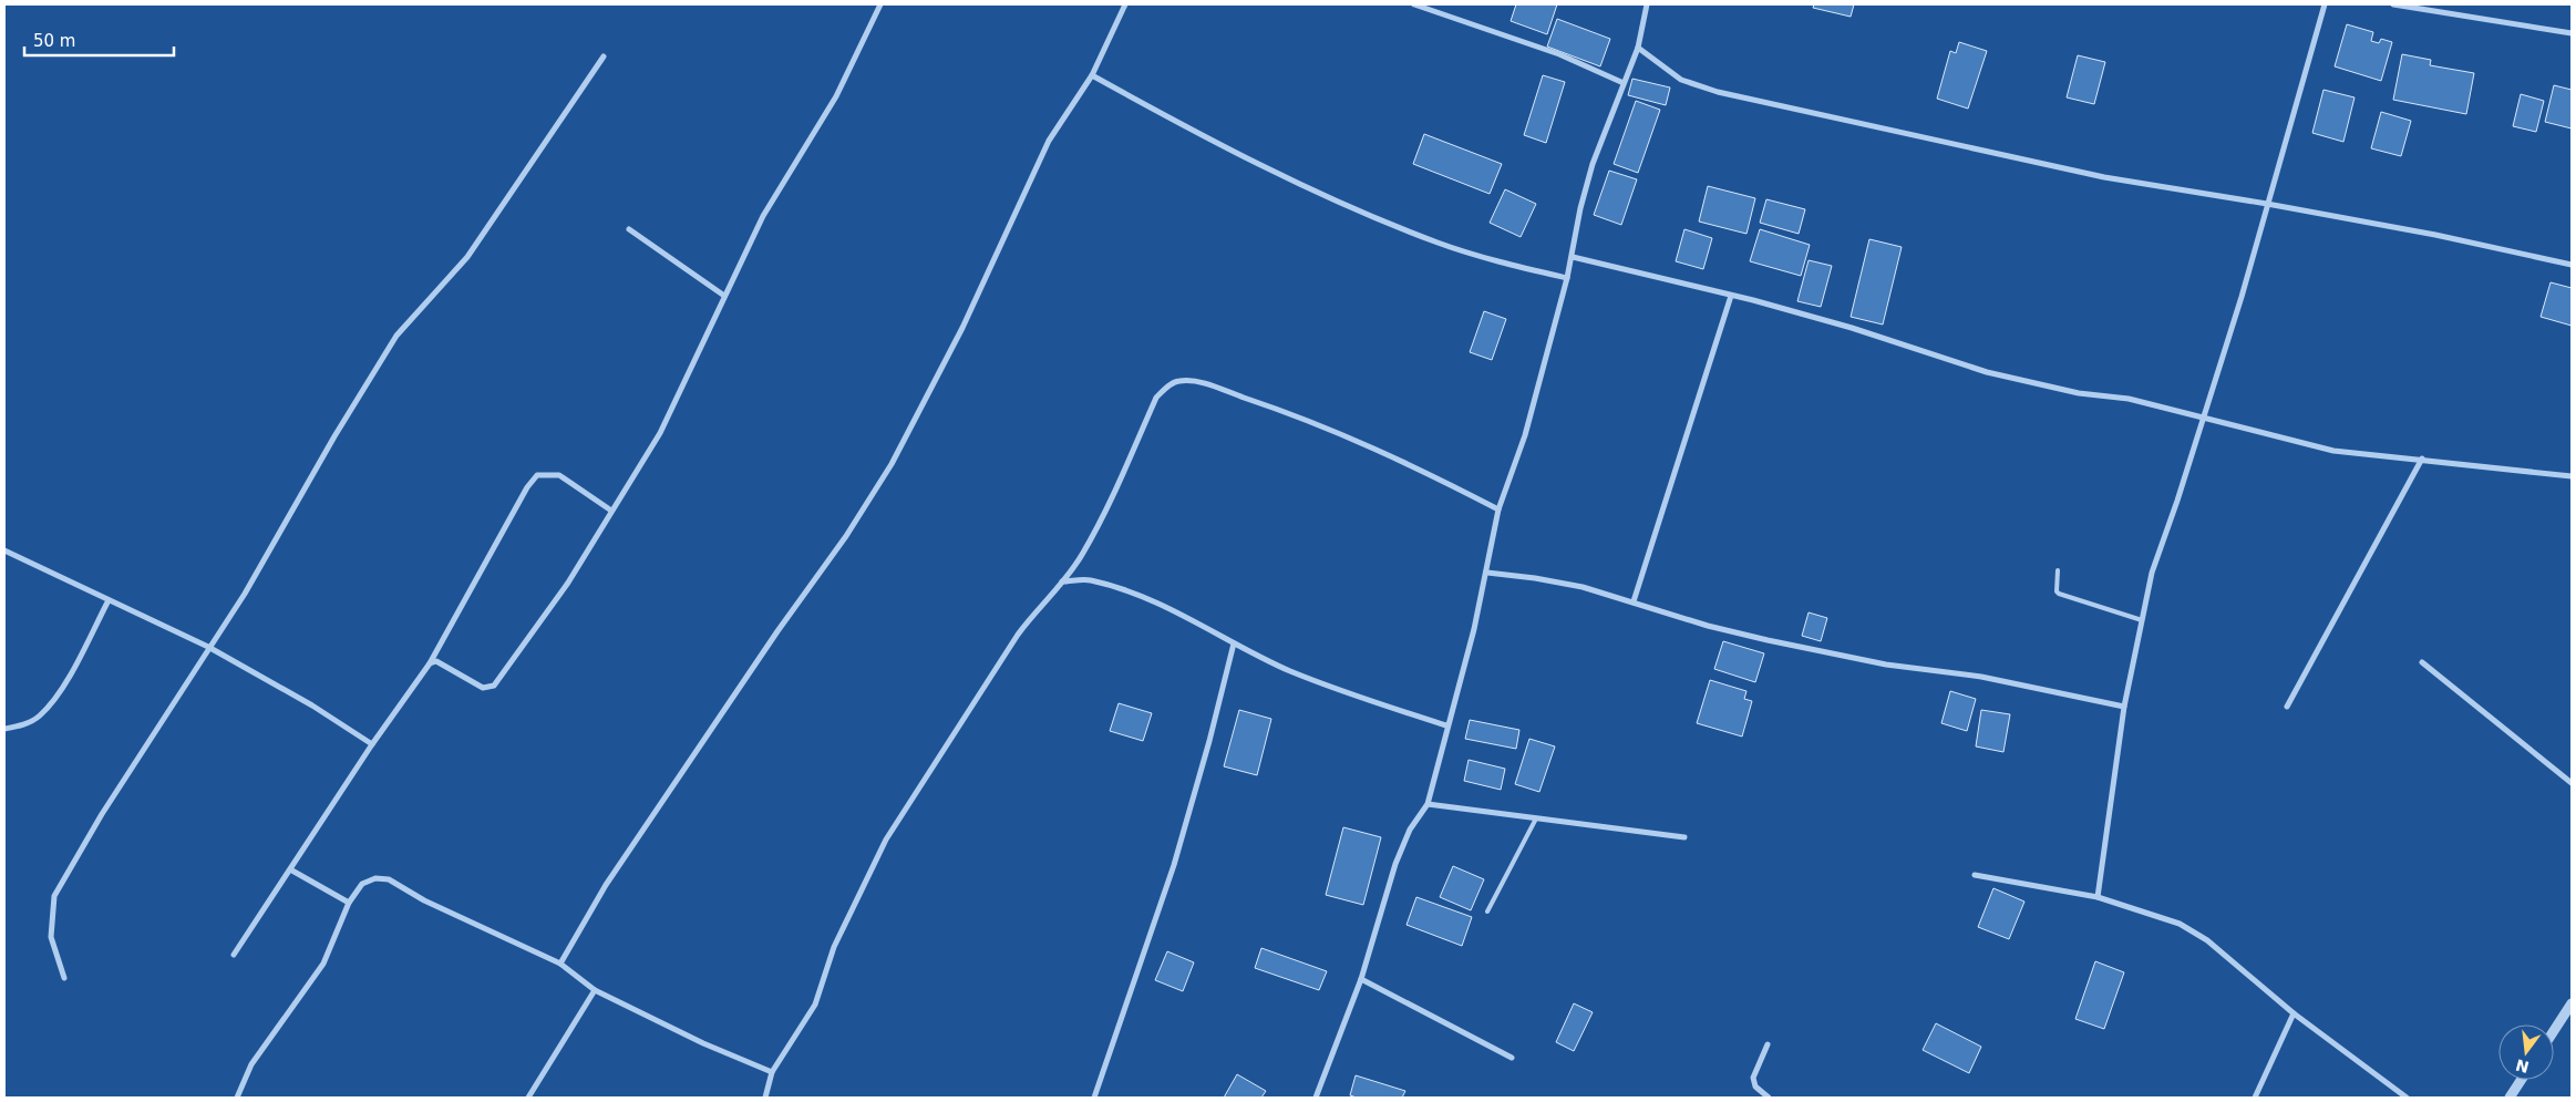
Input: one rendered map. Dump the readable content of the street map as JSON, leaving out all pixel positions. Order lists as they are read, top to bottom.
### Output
{
  "scale_bar": "50 m",
  "north": "bottom"
}
